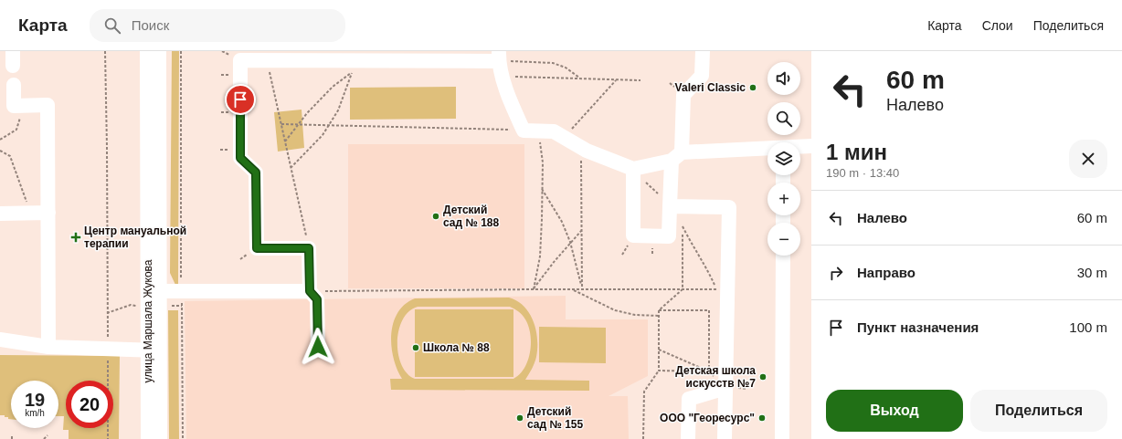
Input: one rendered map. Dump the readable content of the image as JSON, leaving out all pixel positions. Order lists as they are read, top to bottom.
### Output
{
  "streets": {
    "street": ["улица Маршала Жукова"]
  },
  "places": {
    "other": [
      "Valeri Classic",
      "Детский сад № 188",
      "Школа № 88",
      "Детская школа искусств №7",
      "Детский сад № 155",
      "ООО \"Георесурс\""
    ],
    "health": ["Центр мануальной терапии"]
  },
  "page": {
    "header": "Карта",
    "search": "Поиск",
    "nav": ["Карта", "Слои", "Поделиться"],
    "turn": ["60 m", "Налево"],
    "map_buttons": ["+", "−"],
    "heading": ["1 мин", "190 m · 13:40"],
    "list": [
      {
        "name": "Налево",
        "value": "60 m"
      },
      {
        "name": "Направо",
        "value": "30 m"
      },
      {
        "name": "Пункт назначения",
        "value": "100 m"
      }
    ],
    "speed": "19 km/h",
    "limit": "20",
    "buttons": ["Выход", "Поделиться"]
  }
}
